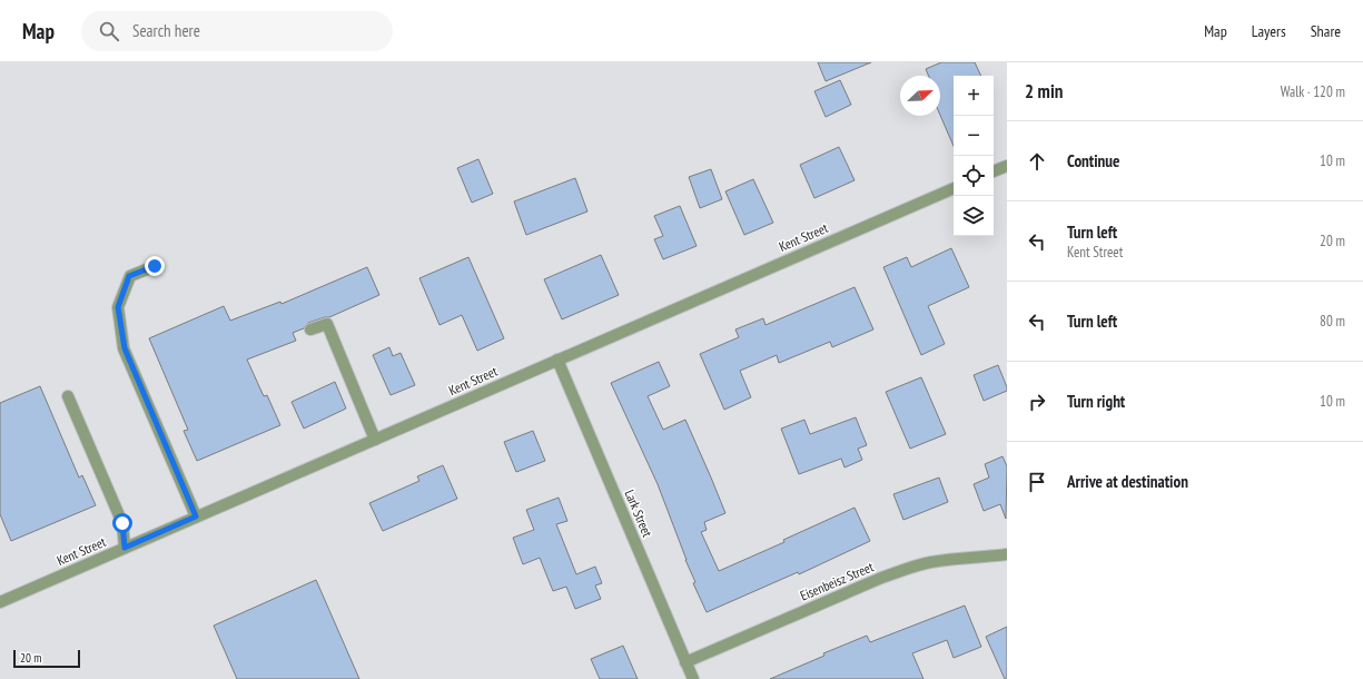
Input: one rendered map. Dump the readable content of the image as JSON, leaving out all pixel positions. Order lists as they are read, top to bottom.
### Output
{
  "streets": {
    "street": ["Kent Street", "Lark Street", "Eisenbeisz Street"]
  },
  "crossings": [
    ["Kent Street", "Lark Street"],
    ["Lark Street", "Eisenbeisz Street"]
  ],
  "scale_bar": "20 m",
  "north": "top right",
  "page": {
    "header": "Map",
    "search": "Search here",
    "nav": ["Map", "Layers", "Share"],
    "heading": ["2 min", "Walk · 120 m"],
    "map_buttons": ["+", "−"],
    "list": [
      ["Continue", "10 m"],
      ["Turn left", "Kent Street", "20 m"],
      ["Turn left", "80 m"],
      ["Turn right", "10 m"],
      "Arrive at destination"
    ],
    "scale": "20 m"
  }
}
